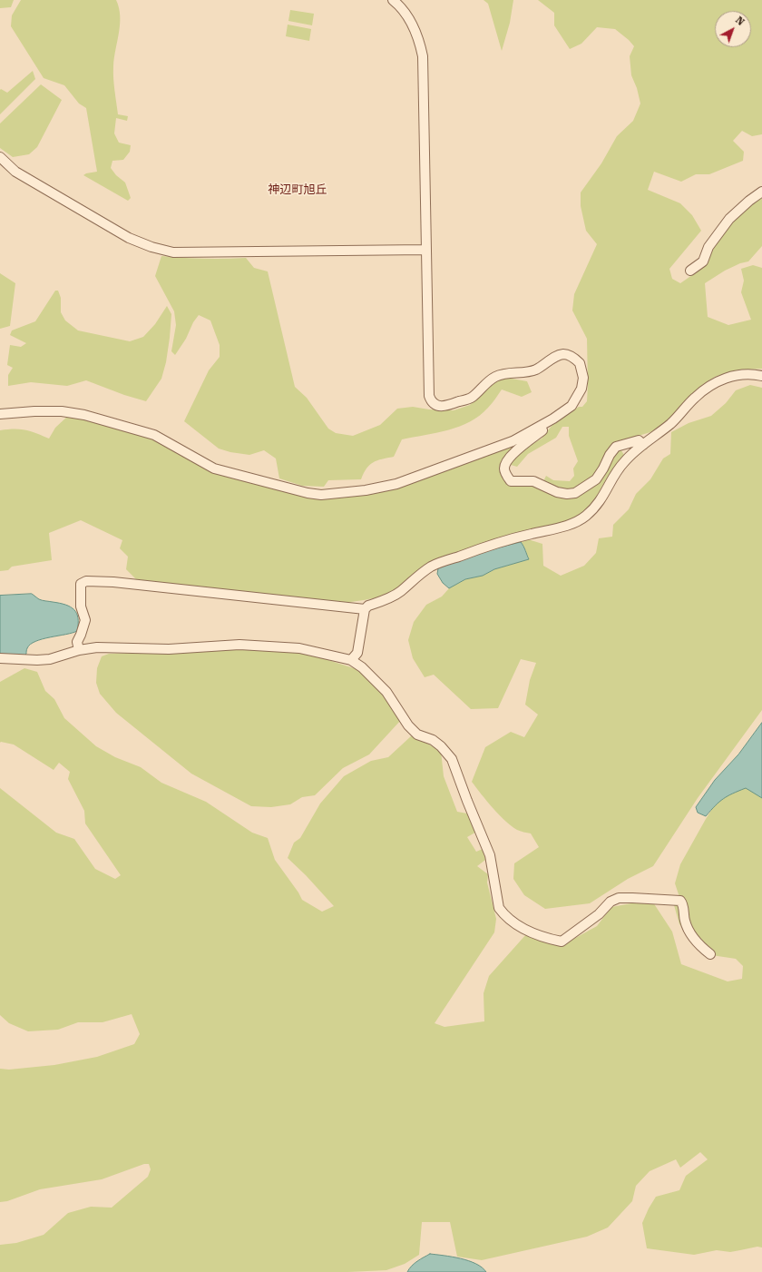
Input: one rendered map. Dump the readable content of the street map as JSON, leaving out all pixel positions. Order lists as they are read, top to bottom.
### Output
{
  "districts": ["神辺町旭丘"],
  "north": "top right"
}
